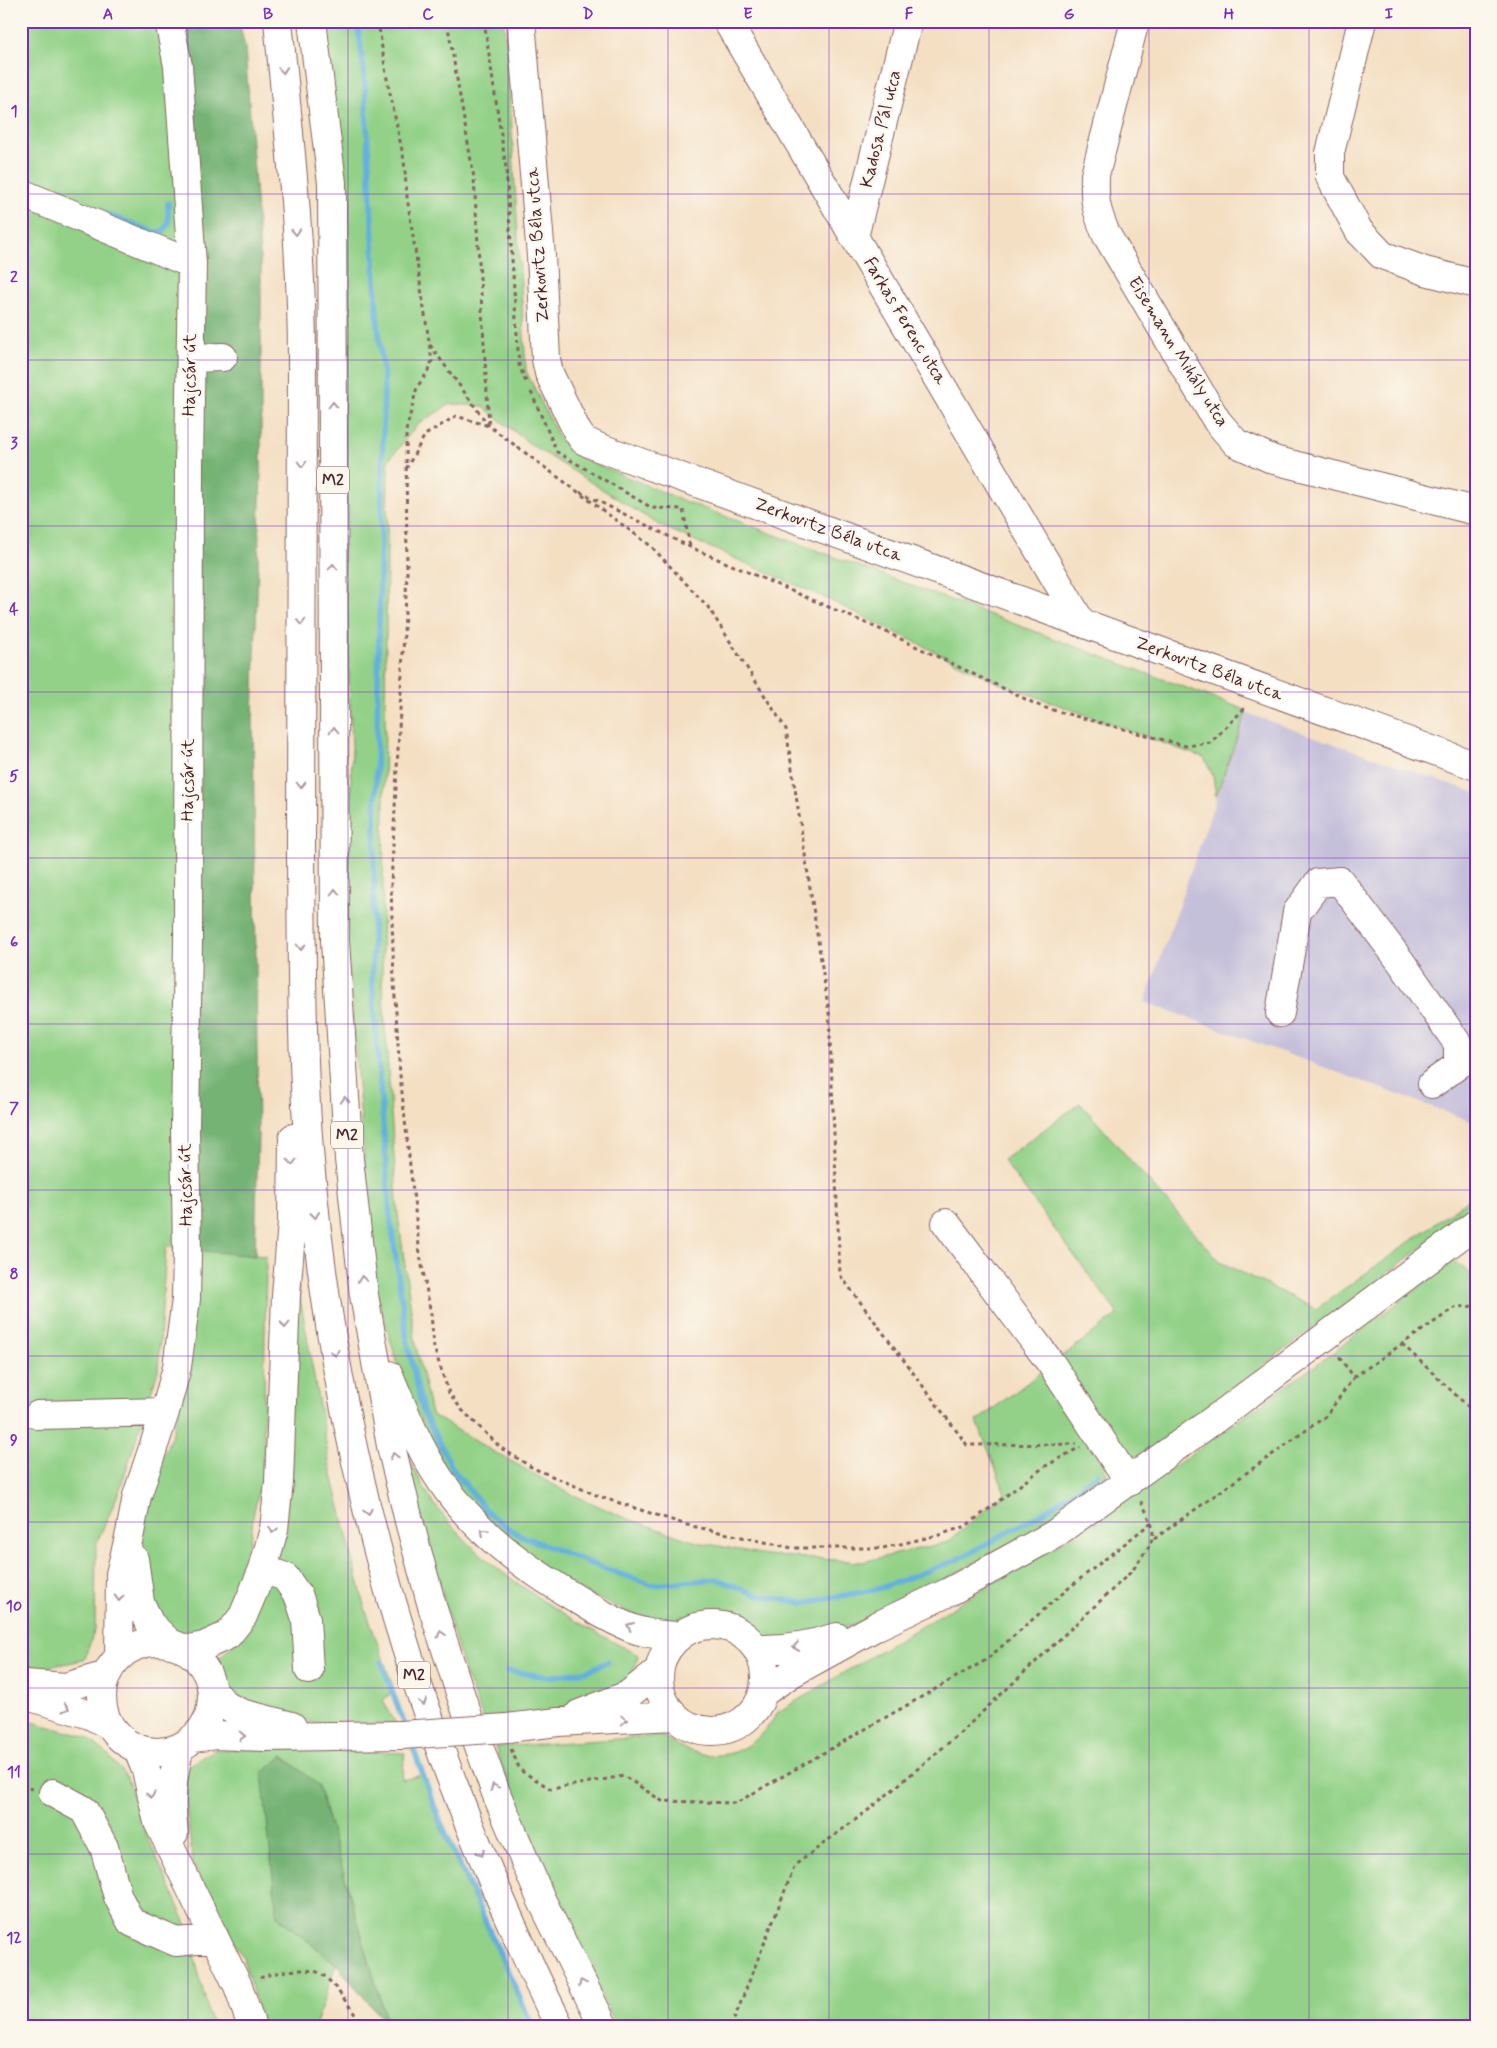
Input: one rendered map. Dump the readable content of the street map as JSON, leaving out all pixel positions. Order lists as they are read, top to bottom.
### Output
{
  "streets": {
    "main road": [
      "Kadosa Pál utca",
      "Zerkovitz Béla utca",
      "Farkas Ferenc utca",
      "Eisemann Mihály utca",
      "Hajcsár út",
      "M2"
    ]
  },
  "crossings": [
    ["Kadosa Pál utca", "Farkas Ferenc utca"],
    ["Zerkovitz Béla utca", "Farkas Ferenc utca"]
  ],
  "grid": {
    "columns": [
      "A",
      "B",
      "C",
      "D",
      "E",
      "F",
      "G",
      "H",
      "I"
    ],
    "rows": [
      "1",
      "2",
      "3",
      "4",
      "5",
      "6",
      "7",
      "8",
      "9",
      "10",
      "11",
      "12"
    ]
  }
}
